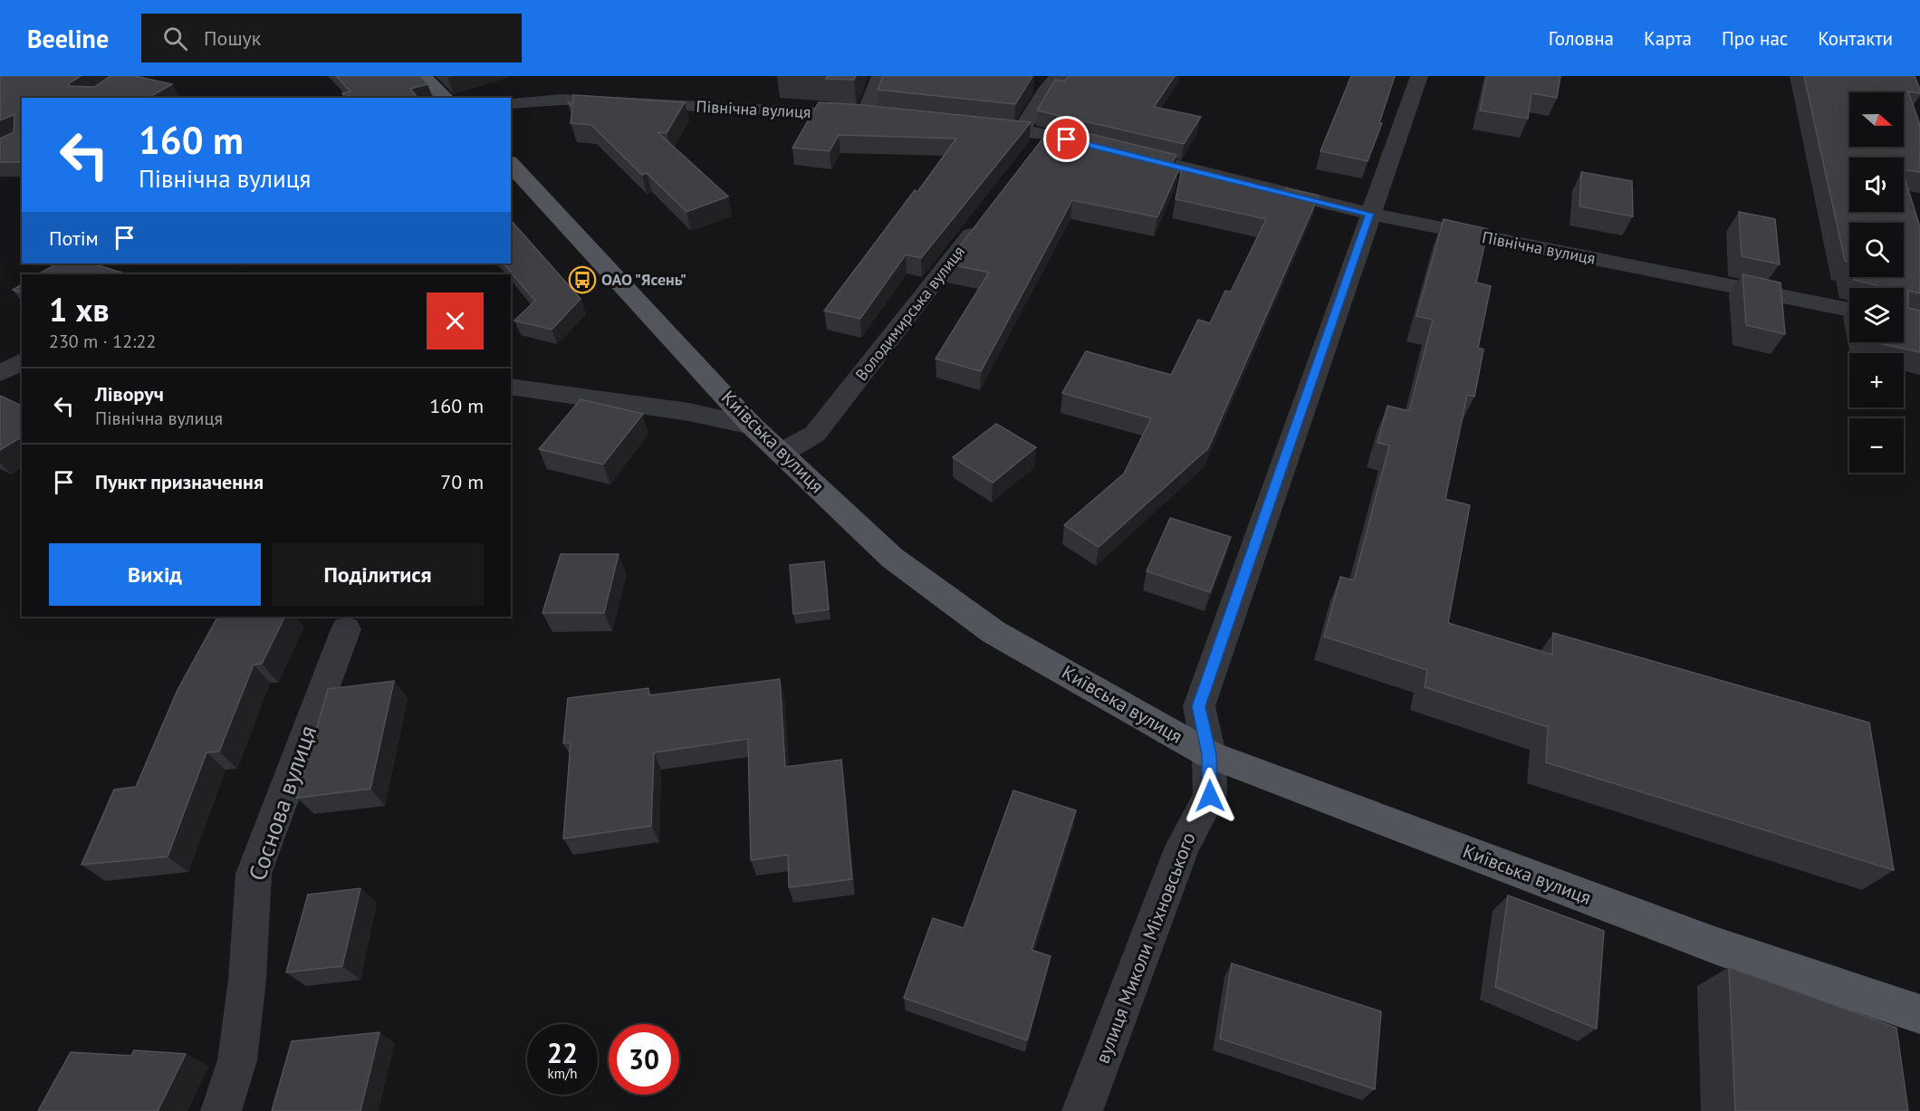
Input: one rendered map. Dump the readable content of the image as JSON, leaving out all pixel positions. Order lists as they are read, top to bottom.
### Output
{
  "streets": {
    "main road": ["Київська вулиця"],
    "street": [
      "Північна вулиця",
      "Володимирська вулиця",
      "Соснова вулиця",
      "вулиця Миколи Міхновського"
    ]
  },
  "crossings": [
    ["Північна вулиця", "вулиця Миколи Міхновського"],
    ["Володимирська вулиця", "Київська вулиця"],
    ["Київська вулиця", "вулиця Миколи Міхновського"]
  ],
  "places": {
    "bus stop": ["ОАО \"Ясень\""]
  },
  "north": "right",
  "page": {
    "header": "Beeline",
    "search": "Пошук",
    "nav": [
      "Головна",
      "Карта",
      "Про нас",
      "Контакти"
    ],
    "map_buttons": ["+", "−"],
    "turn": ["160 m", "Північна вулиця"],
    "then": "Потім",
    "heading": ["1 хв", "230 m · 12:22"],
    "list": [
      {
        "name": "Ліворуч",
        "note": "Північна вулиця",
        "value": "160 m"
      },
      {
        "name": "Пункт призначення",
        "value": "70 m"
      }
    ],
    "buttons": ["Вихід", "Поділитися"],
    "speed": "22 km/h",
    "limit": "30"
  }
}
